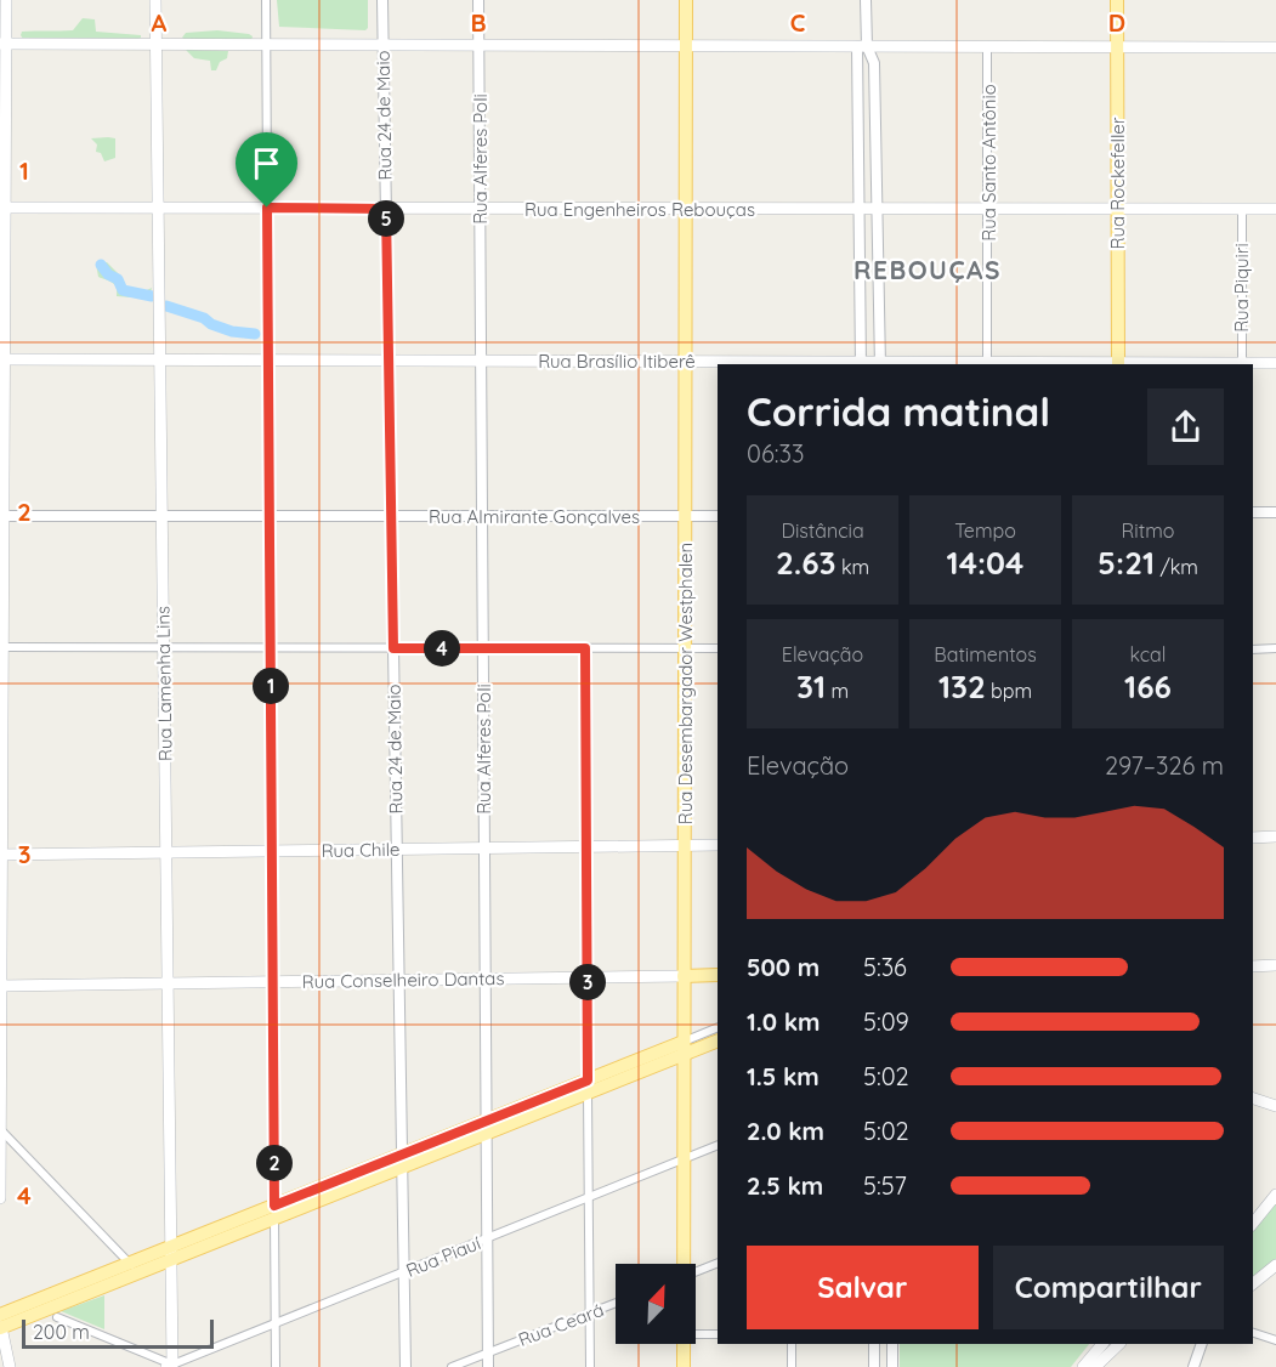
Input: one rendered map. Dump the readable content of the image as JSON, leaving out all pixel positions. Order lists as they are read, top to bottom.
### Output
{
  "streets": {
    "main road": [
      "Rua Rockefeller",
      "Rua Engenheiros Rebouças",
      "Rua Brasílio Itiberê",
      "Rua Lamenha Lins",
      "Rua Desembargador Westphalen",
      "Rua Chile",
      "Rua Conselheiro Dantas"
    ],
    "street": [
      "Rua 24 de Maio",
      "Rua Alferes Poli",
      "Rua Santo Antônio",
      "Rua Piquiri",
      "Rua Almirante Gonçalves",
      "Rua Piauí",
      "Rua Ceará"
    ]
  },
  "crossings": [
    ["Rua 24 de Maio", "Rua Engenheiros Rebouças"],
    ["Rua 24 de Maio", "Rua Brasílio Itiberê"],
    ["Rua 24 de Maio", "Rua Almirante Gonçalves"],
    ["Rua 24 de Maio", "Rua Chile"],
    ["Rua 24 de Maio", "Rua Conselheiro Dantas"],
    ["Rua 24 de Maio", "Rua Piauí"],
    ["Rua Alferes Poli", "Rua Engenheiros Rebouças"],
    ["Rua Alferes Poli", "Rua Brasílio Itiberê"],
    ["Rua Alferes Poli", "Rua Almirante Gonçalves"],
    ["Rua Alferes Poli", "Rua Chile"],
    ["Rua Alferes Poli", "Rua Conselheiro Dantas"],
    ["Rua Alferes Poli", "Rua Piauí"],
    ["Rua Alferes Poli", "Rua Ceará"],
    ["Rua Santo Antônio", "Rua Engenheiros Rebouças"],
    ["Rua Santo Antônio", "Rua Brasílio Itiberê"],
    ["Rua Rockefeller", "Rua Engenheiros Rebouças"],
    ["Rua Rockefeller", "Rua Brasílio Itiberê"],
    ["Rua Engenheiros Rebouças", "Rua Piquiri"],
    ["Rua Engenheiros Rebouças", "Rua Lamenha Lins"],
    ["Rua Engenheiros Rebouças", "Rua Desembargador Westphalen"],
    ["Rua Piquiri", "Rua Brasílio Itiberê"],
    ["Rua Brasílio Itiberê", "Rua Lamenha Lins"],
    ["Rua Brasílio Itiberê", "Rua Desembargador Westphalen"],
    ["Rua Almirante Gonçalves", "Rua Lamenha Lins"],
    ["Rua Almirante Gonçalves", "Rua Desembargador Westphalen"],
    ["Rua Lamenha Lins", "Rua Chile"],
    ["Rua Lamenha Lins", "Rua Conselheiro Dantas"],
    ["Rua Lamenha Lins", "Rua Piauí"],
    ["Rua Desembargador Westphalen", "Rua Chile"],
    ["Rua Desembargador Westphalen", "Rua Conselheiro Dantas"],
    ["Rua Desembargador Westphalen", "Rua Piauí"]
  ],
  "districts": ["REBOUÇAS"],
  "scale_bar": "200 m",
  "north": "top right",
  "page": {
    "pins": [
      "5",
      "4",
      "1",
      "3",
      "2"
    ],
    "heading": ["Corrida matinal", "06:33"],
    "stats": [
      ["Distância", "2.63 km"],
      ["Tempo", "14:04"],
      ["Ritmo", "5:21 /km"],
      ["Elevação", "31 m"],
      ["Batimentos", "132 bpm"],
      ["kcal", "166"]
    ],
    "chart": ["Elevação", "297–326 m"],
    "list": [
      {
        "name": "500 m",
        "note": "5:36"
      },
      {
        "name": "1.0 km",
        "note": "5:09"
      },
      {
        "name": "1.5 km",
        "note": "5:02"
      },
      {
        "name": "2.0 km",
        "note": "5:02"
      },
      {
        "name": "2.5 km",
        "note": "5:57"
      }
    ],
    "buttons": ["Salvar", "Compartilhar"],
    "scale": "200 m"
  },
  "grid": {
    "columns": [
      "A",
      "B",
      "C",
      "D"
    ],
    "rows": [
      "1",
      "2",
      "3",
      "4"
    ]
  }
}
